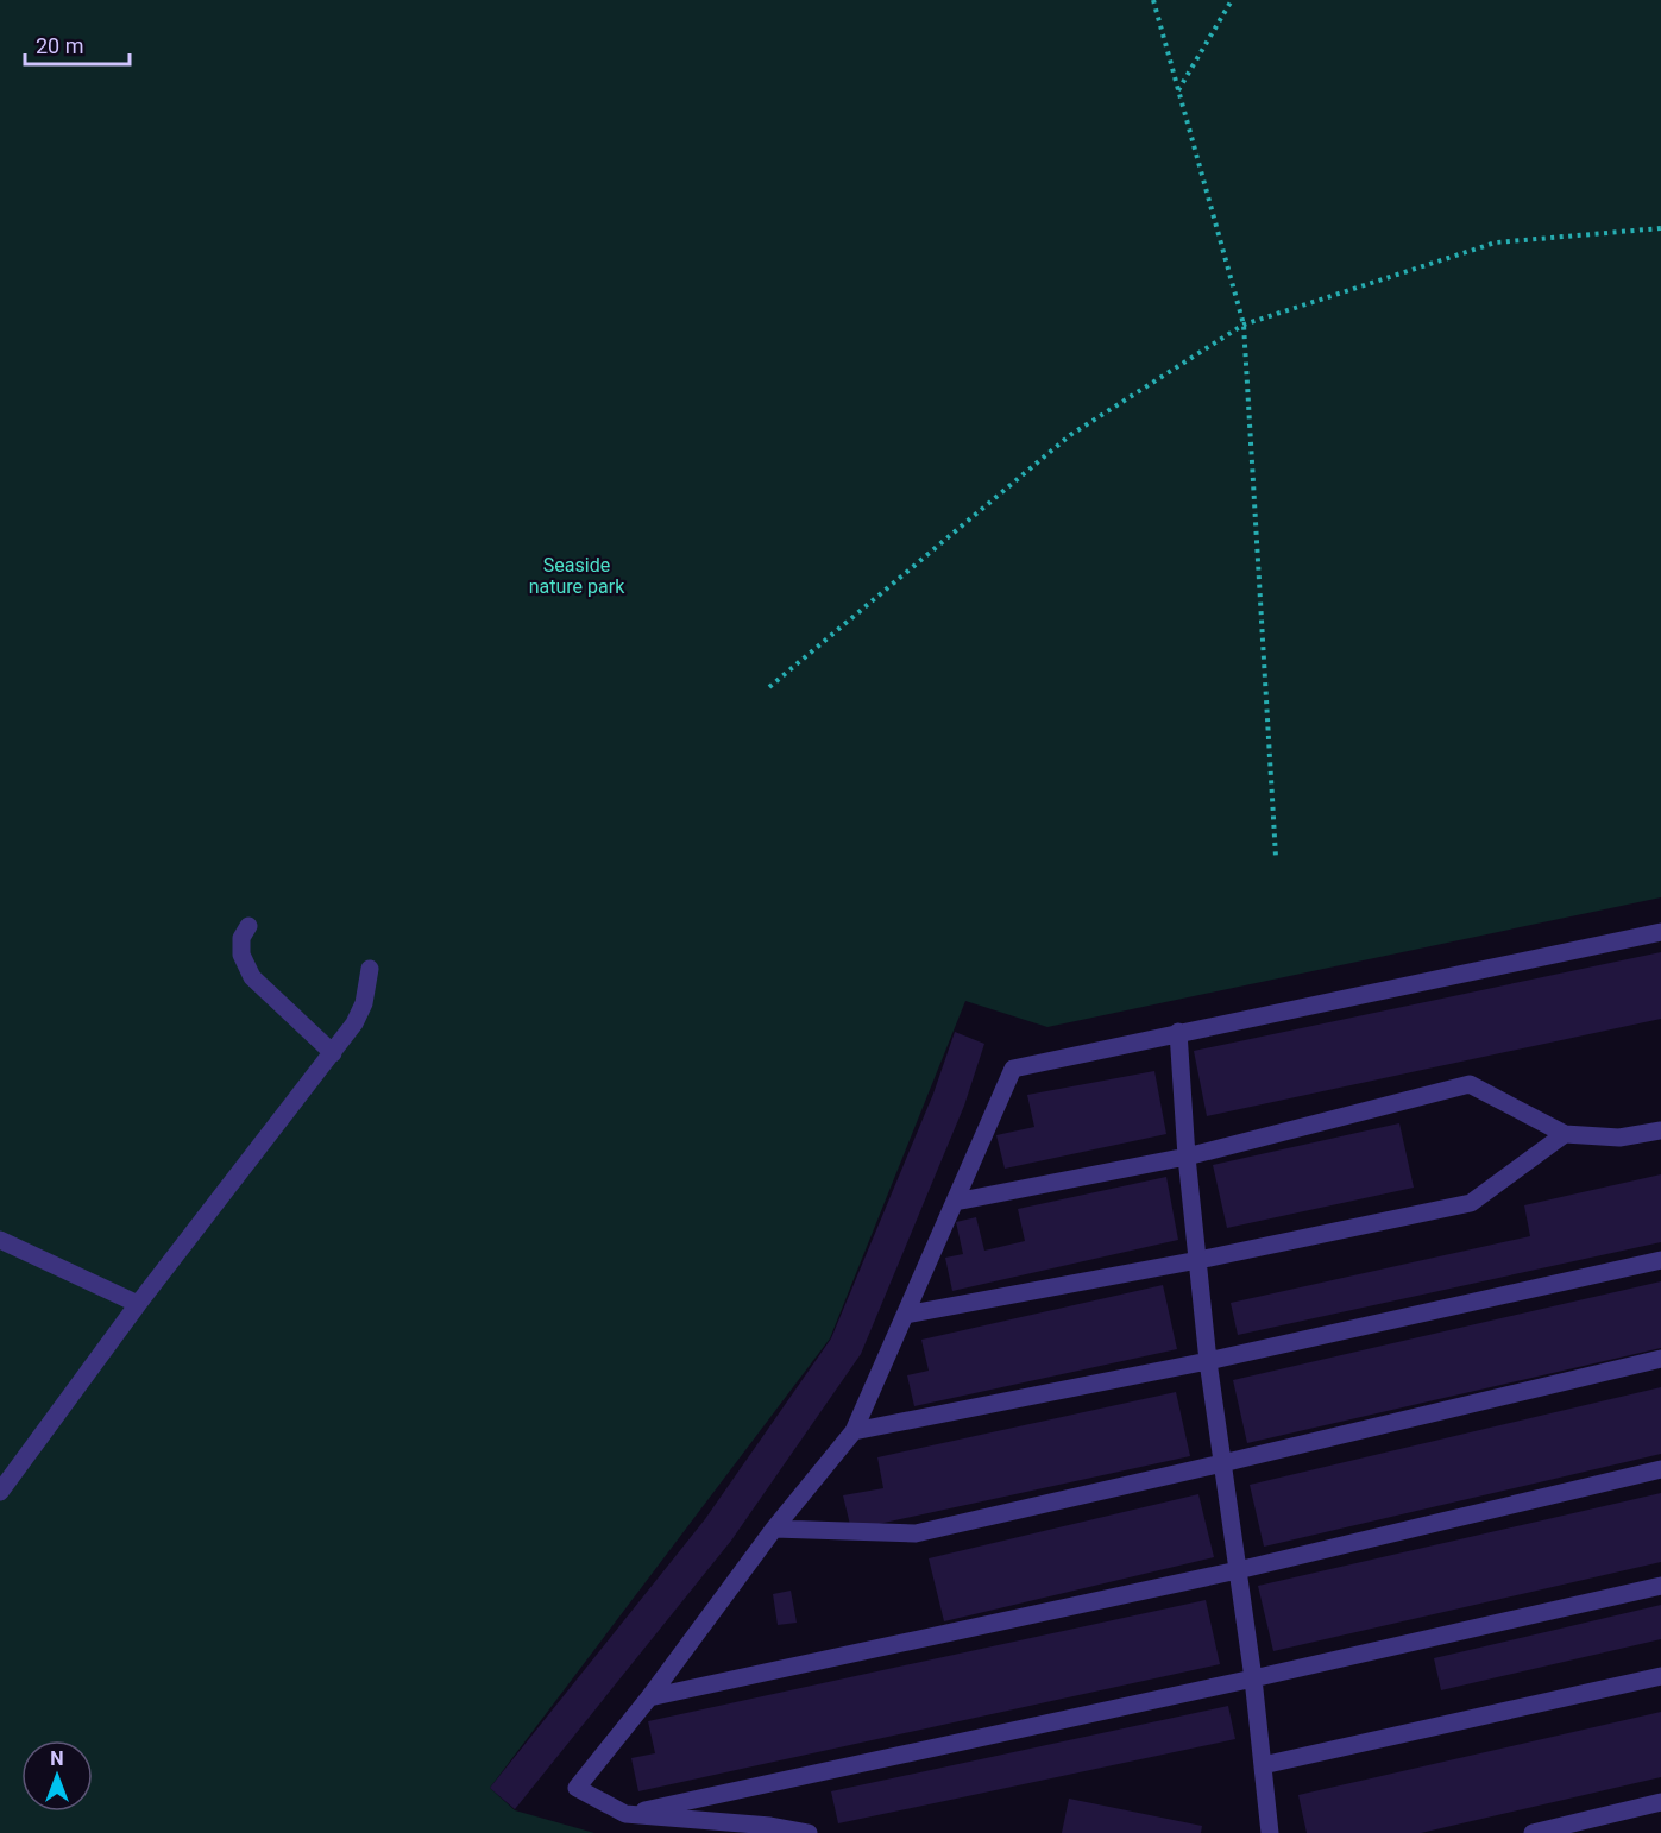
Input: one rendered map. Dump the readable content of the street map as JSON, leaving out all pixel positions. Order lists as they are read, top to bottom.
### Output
{
  "parks": ["Seaside nature park"],
  "scale_bar": "20 m",
  "north": "top"
}
